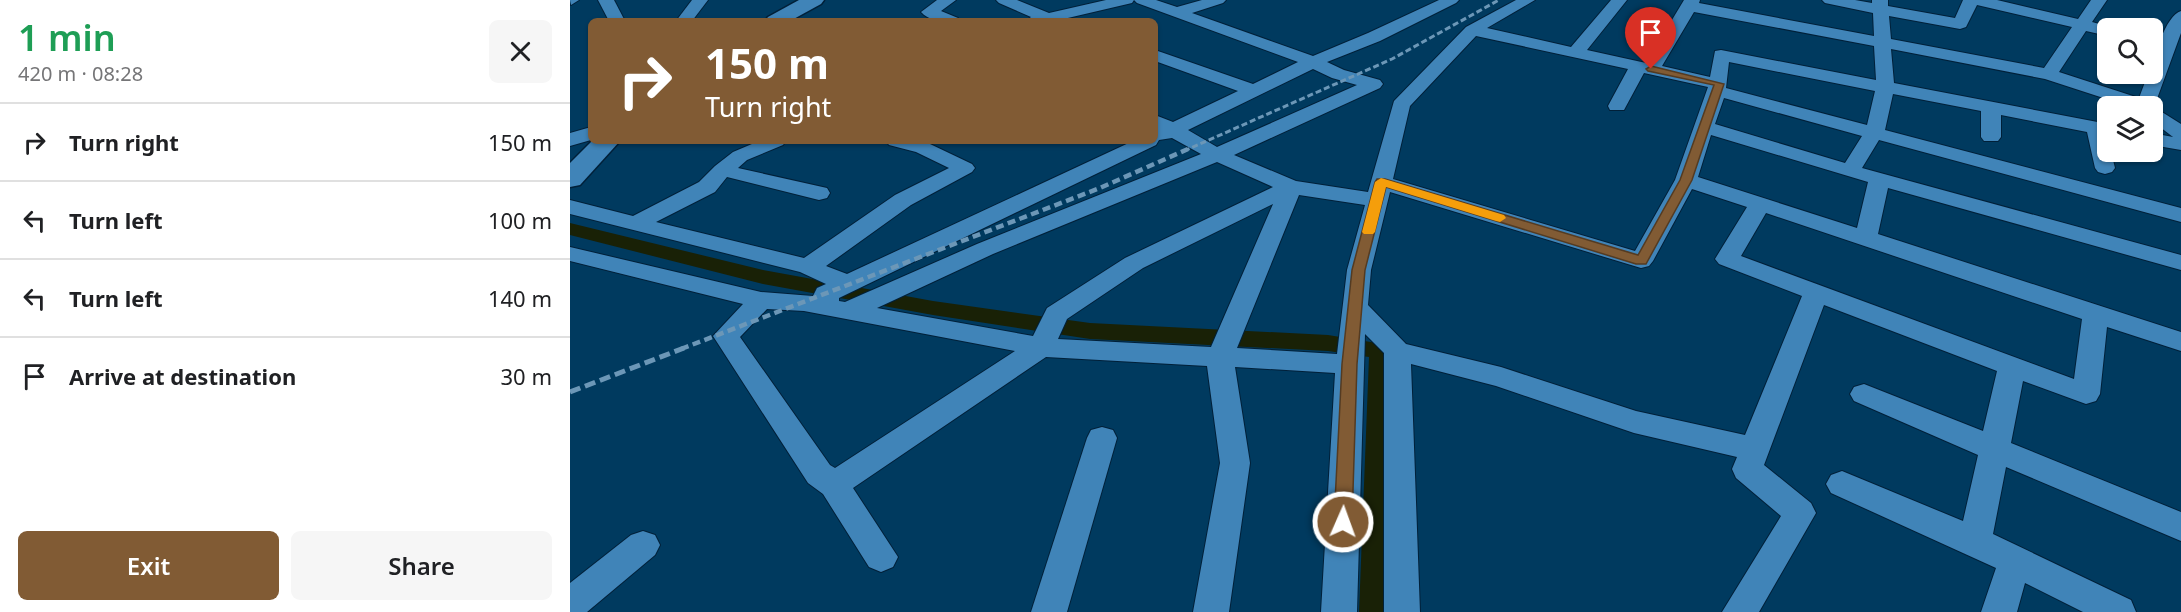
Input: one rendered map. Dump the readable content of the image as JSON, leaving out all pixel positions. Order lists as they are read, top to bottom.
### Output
{
  "page": {
    "heading": ["1 min", "420 m · 08:28"],
    "turn": ["150 m", "Turn right"],
    "list": [
      {
        "name": "Turn right",
        "value": "150 m"
      },
      {
        "name": "Turn left",
        "value": "100 m"
      },
      {
        "name": "Turn left",
        "value": "140 m"
      },
      {
        "name": "Arrive at destination",
        "value": "30 m"
      }
    ],
    "buttons": ["Exit", "Share"]
  }
}
